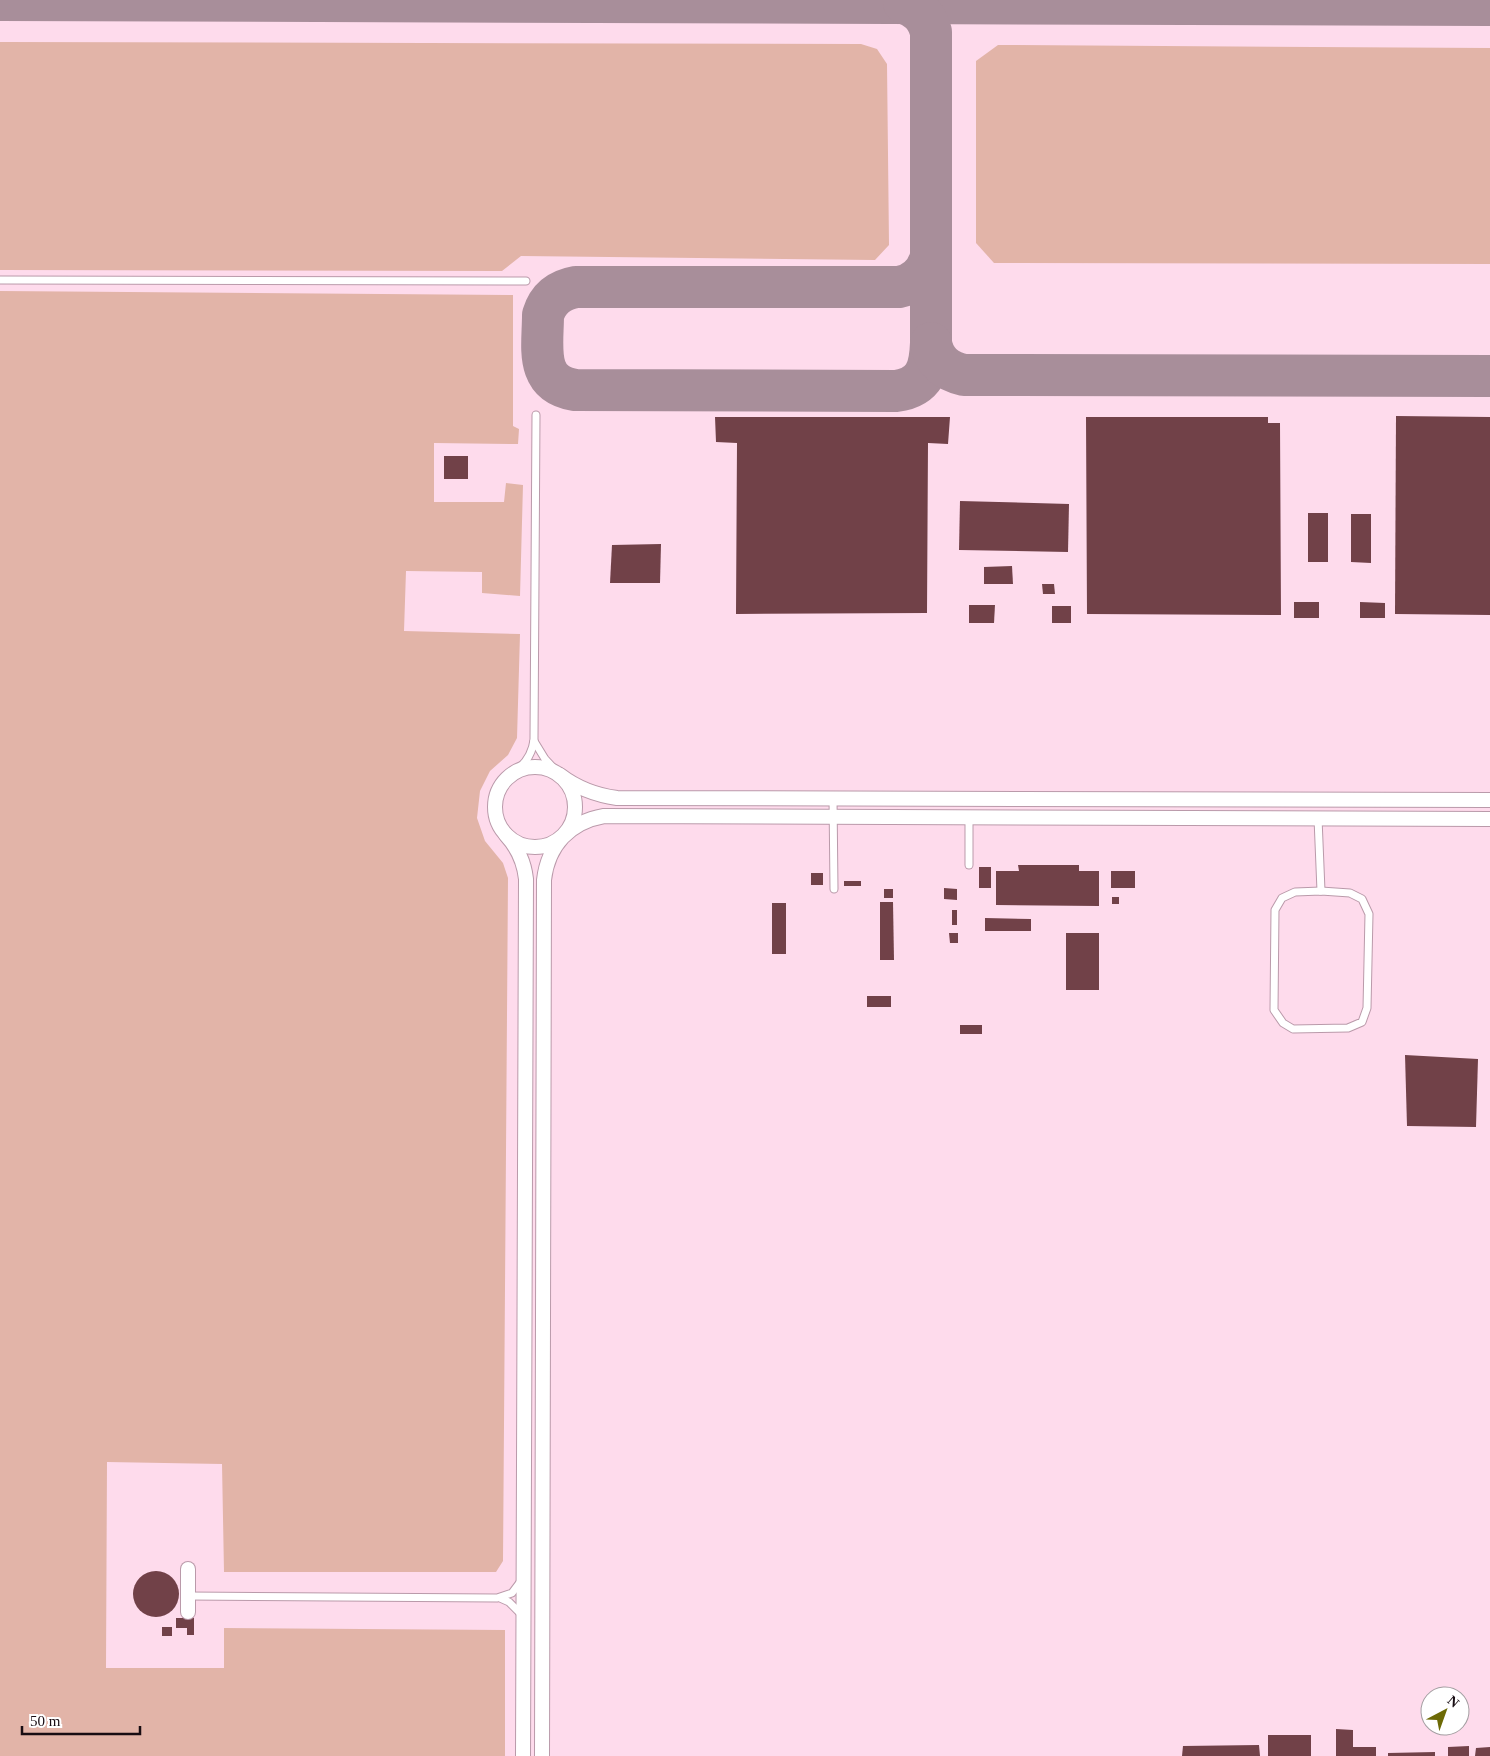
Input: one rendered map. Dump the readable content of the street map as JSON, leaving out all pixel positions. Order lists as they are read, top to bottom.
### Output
{
  "scale_bar": "50 m",
  "north": "top right"
}
